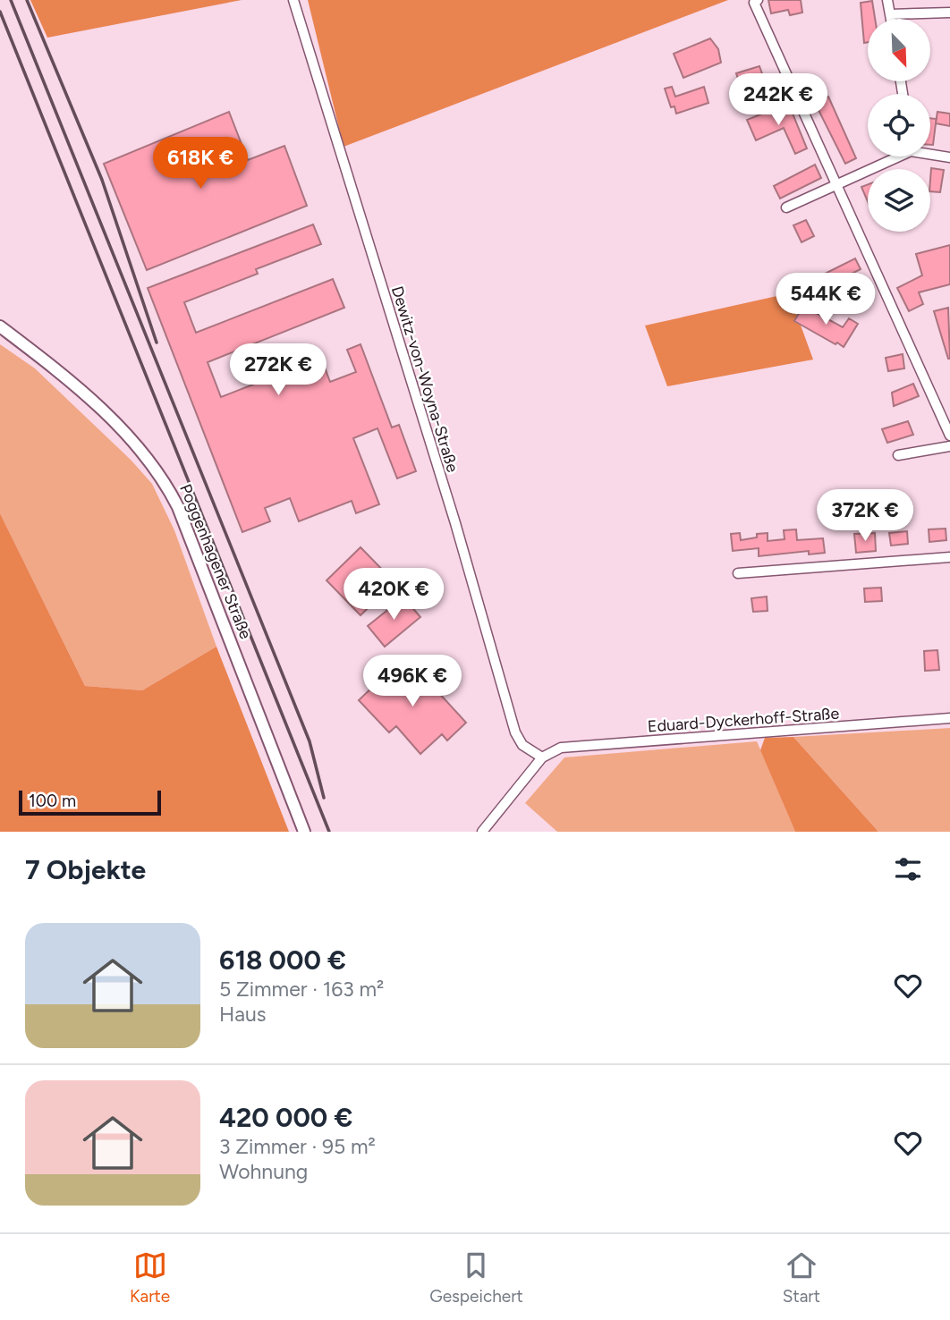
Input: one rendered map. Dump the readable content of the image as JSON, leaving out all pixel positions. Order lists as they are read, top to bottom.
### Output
{
  "streets": {
    "street": ["Dewitz-von-Woyna-Straße", "Poggenhagener Straße", "Eduard-Dyckerhoff-Straße"]
  },
  "crossings": [
    ["Dewitz-von-Woyna-Straße", "Eduard-Dyckerhoff-Straße"]
  ],
  "scale_bar": "100 m",
  "north": "bottom right",
  "page": {
    "price": [
      "242K €",
      "618K €",
      "544K €",
      "272K €",
      "372K €",
      "420K €",
      "496K €"
    ],
    "scale": "100 m",
    "heading": "7 Objekte",
    "list": [
      {
        "name": "618 000 €",
        "note": "5 Zimmer · 163 m² · Haus"
      },
      {
        "name": "420 000 €",
        "note": "3 Zimmer · 95 m² · Wohnung"
      }
    ],
    "tabs": ["Karte", "Gespeichert", "Start"]
  }
}
